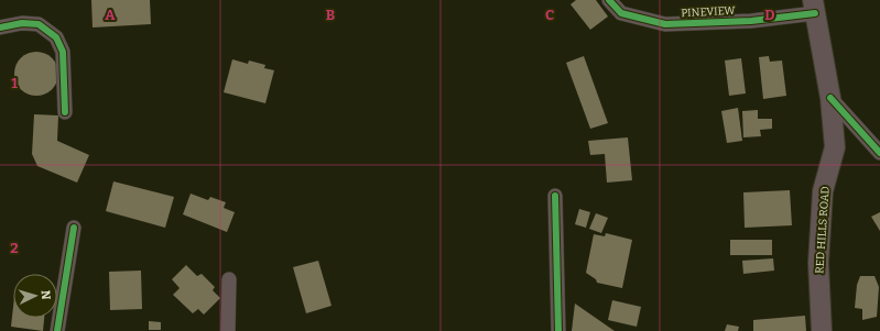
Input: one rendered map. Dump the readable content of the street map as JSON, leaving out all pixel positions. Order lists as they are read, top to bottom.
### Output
{
  "streets": {
    "main road": ["RED HILLS ROAD"],
    "street": ["PINEVIEW"]
  },
  "crossings": [
    ["PINEVIEW", "RED HILLS ROAD"]
  ],
  "north": "right",
  "grid": {
    "columns": [
      "A",
      "B",
      "C",
      "D"
    ],
    "rows": ["1", "2"]
  }
}
